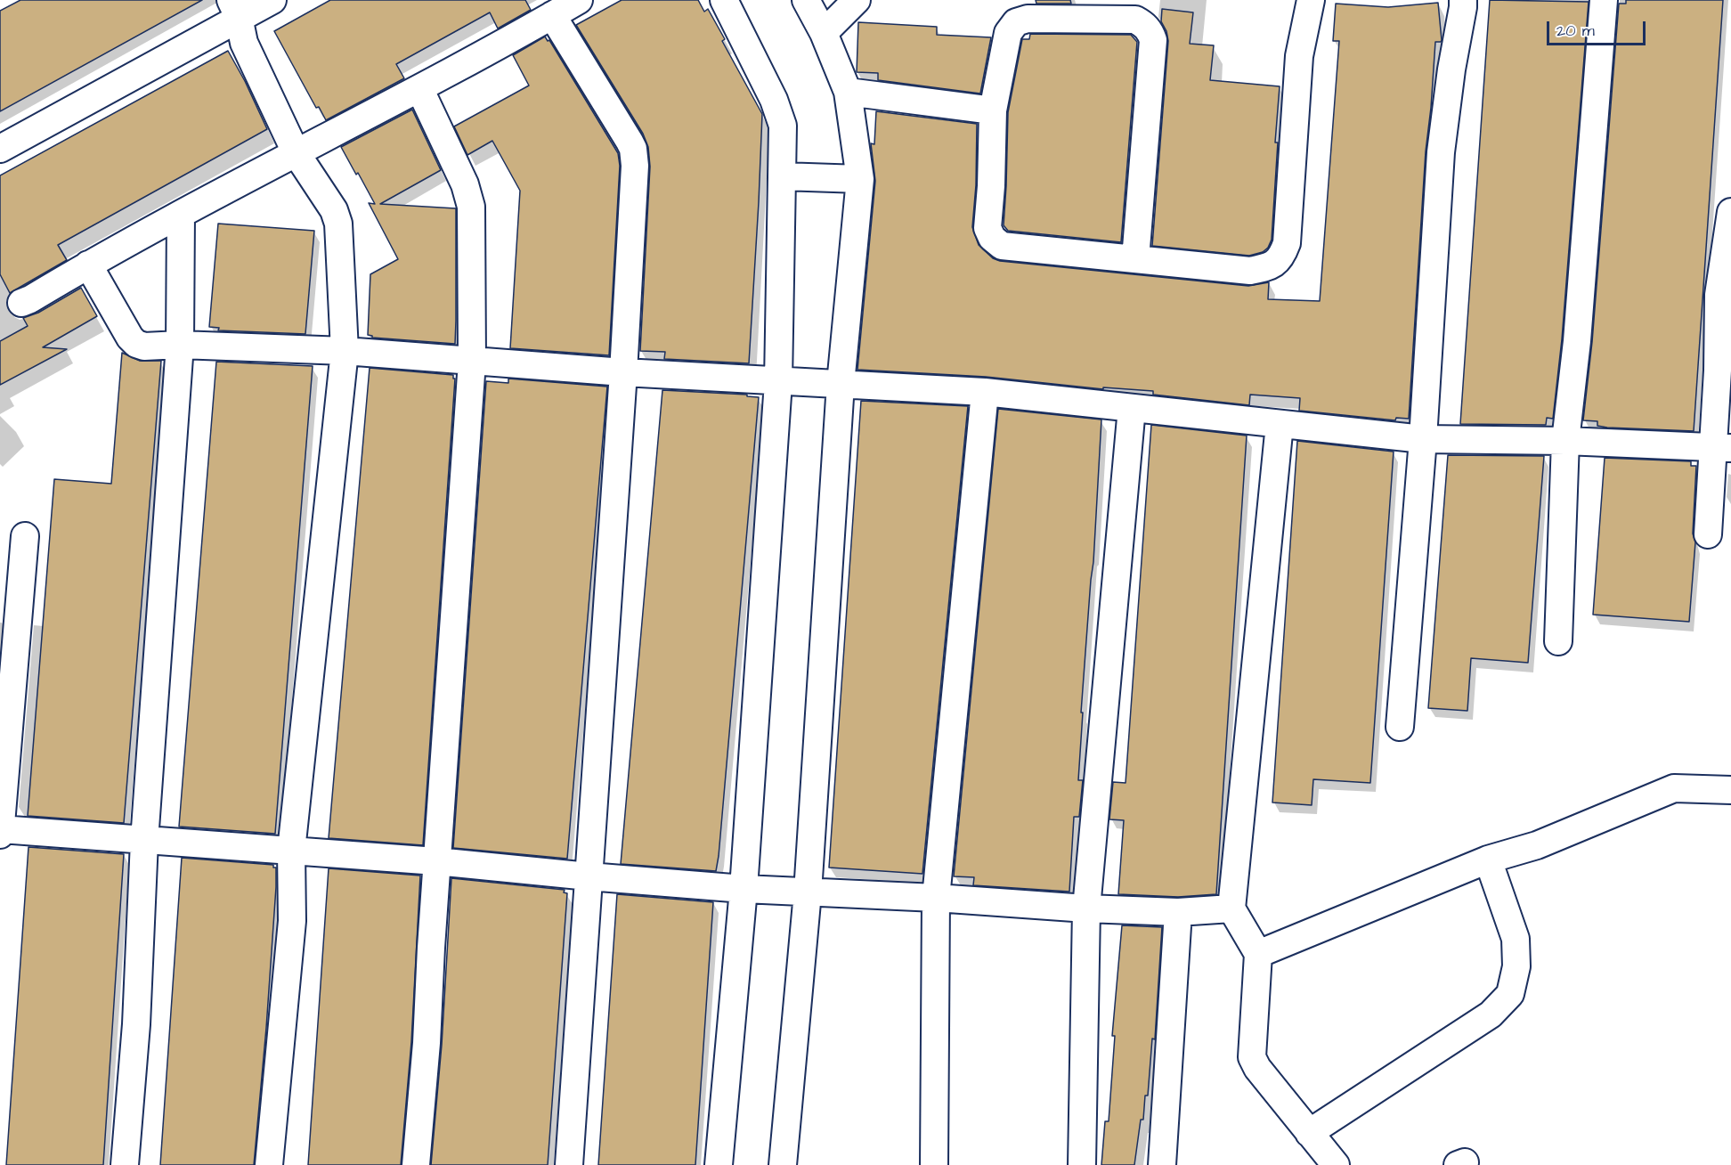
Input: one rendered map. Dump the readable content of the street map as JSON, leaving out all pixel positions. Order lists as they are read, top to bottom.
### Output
{
  "scale_bar": "20 m"
}
